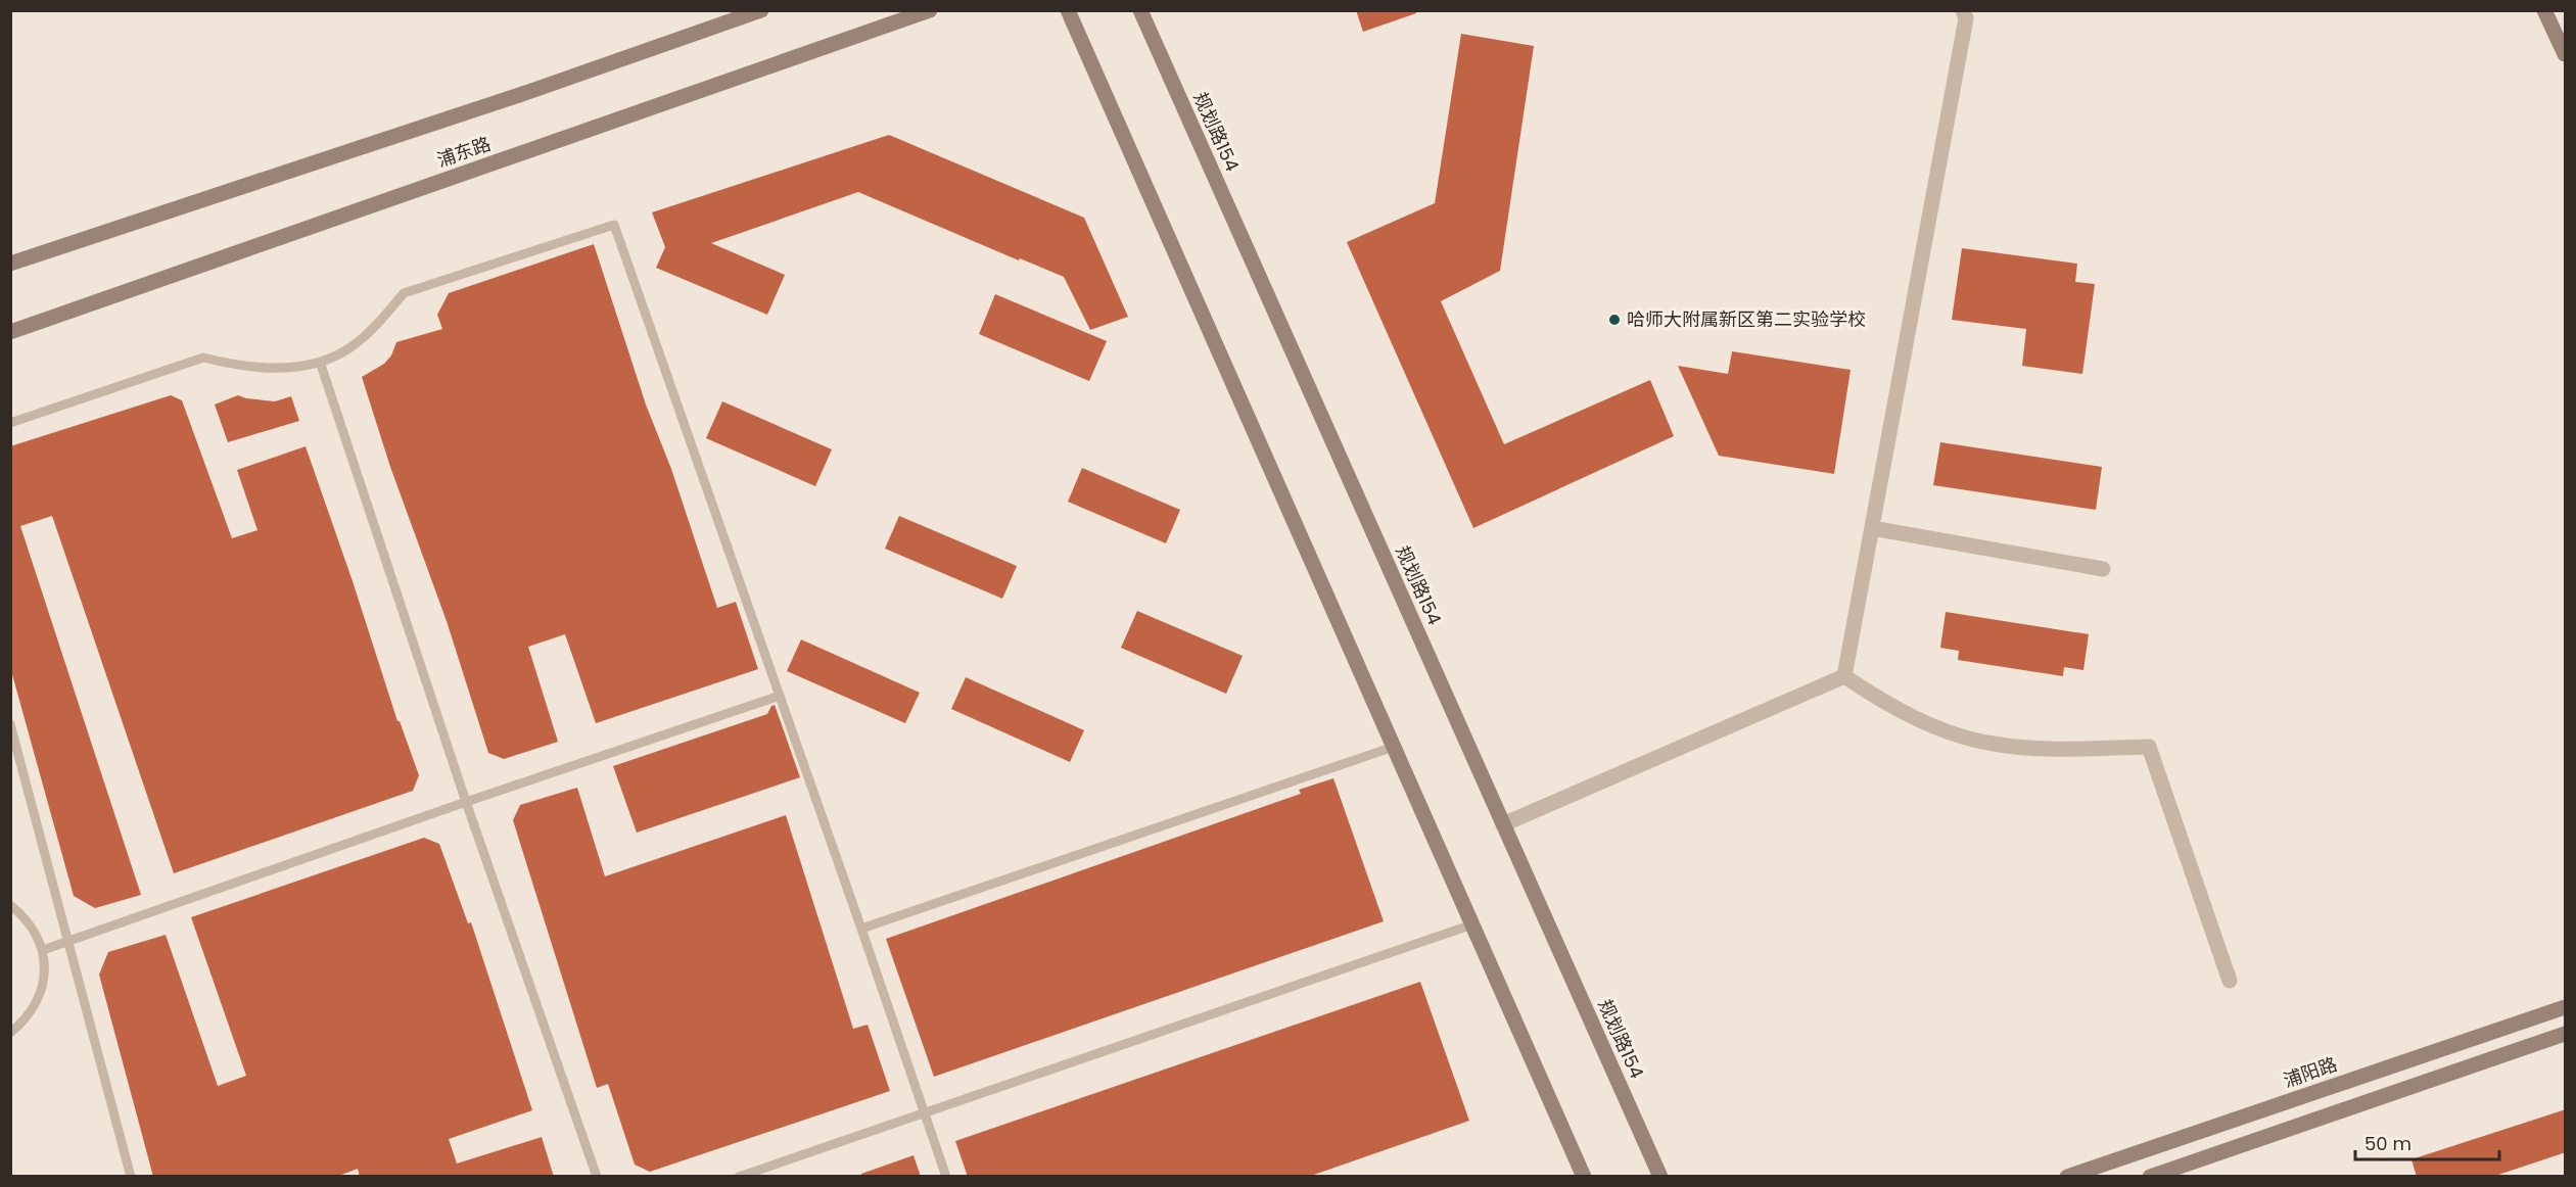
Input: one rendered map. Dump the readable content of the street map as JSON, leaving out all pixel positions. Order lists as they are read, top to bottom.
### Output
{
  "streets": {
    "main road": ["规划路154", "浦东路", "浦阳路"]
  },
  "places": ["哈师大附属新区第二实验学校"],
  "scale_bar": "50 m"
}
